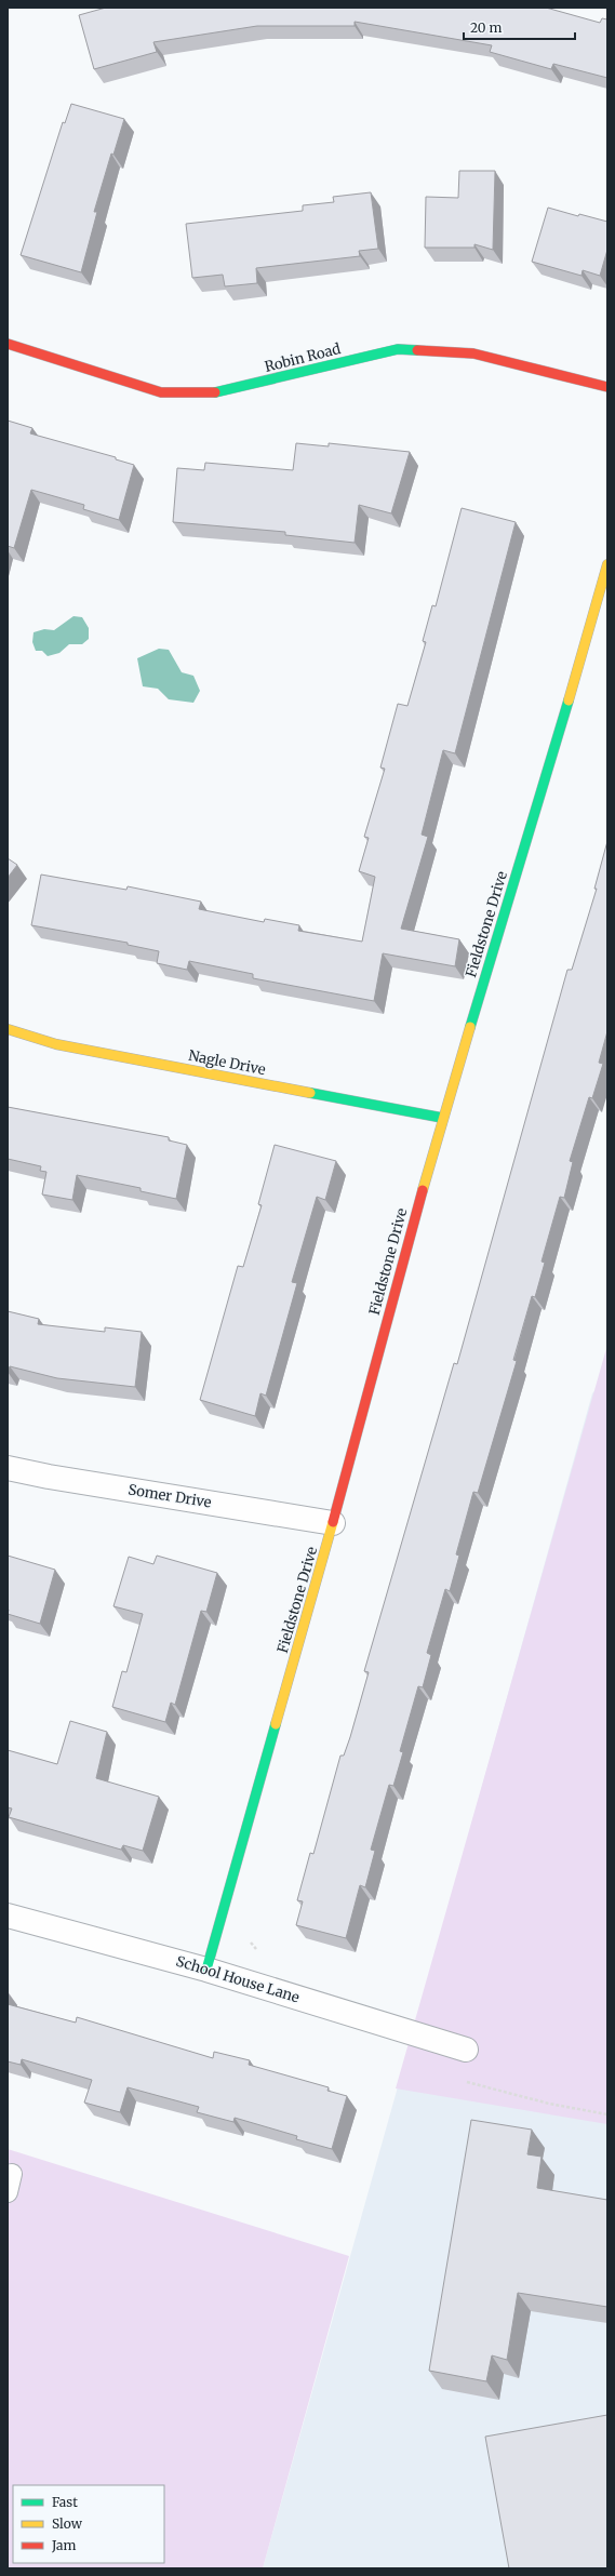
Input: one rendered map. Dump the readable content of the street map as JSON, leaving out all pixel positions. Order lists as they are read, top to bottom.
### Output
{
  "streets": {
    "street": [
      "Robin Road",
      "Fieldstone Drive",
      "Nagle Drive",
      "Somer Drive",
      "School House Lane"
    ]
  },
  "crossings": [
    ["Fieldstone Drive", "Nagle Drive"],
    ["Fieldstone Drive", "Somer Drive"],
    ["Fieldstone Drive", "School House Lane"]
  ],
  "legend": ["Fast", "Slow", "Jam"],
  "scale_bar": "20 m"
}
